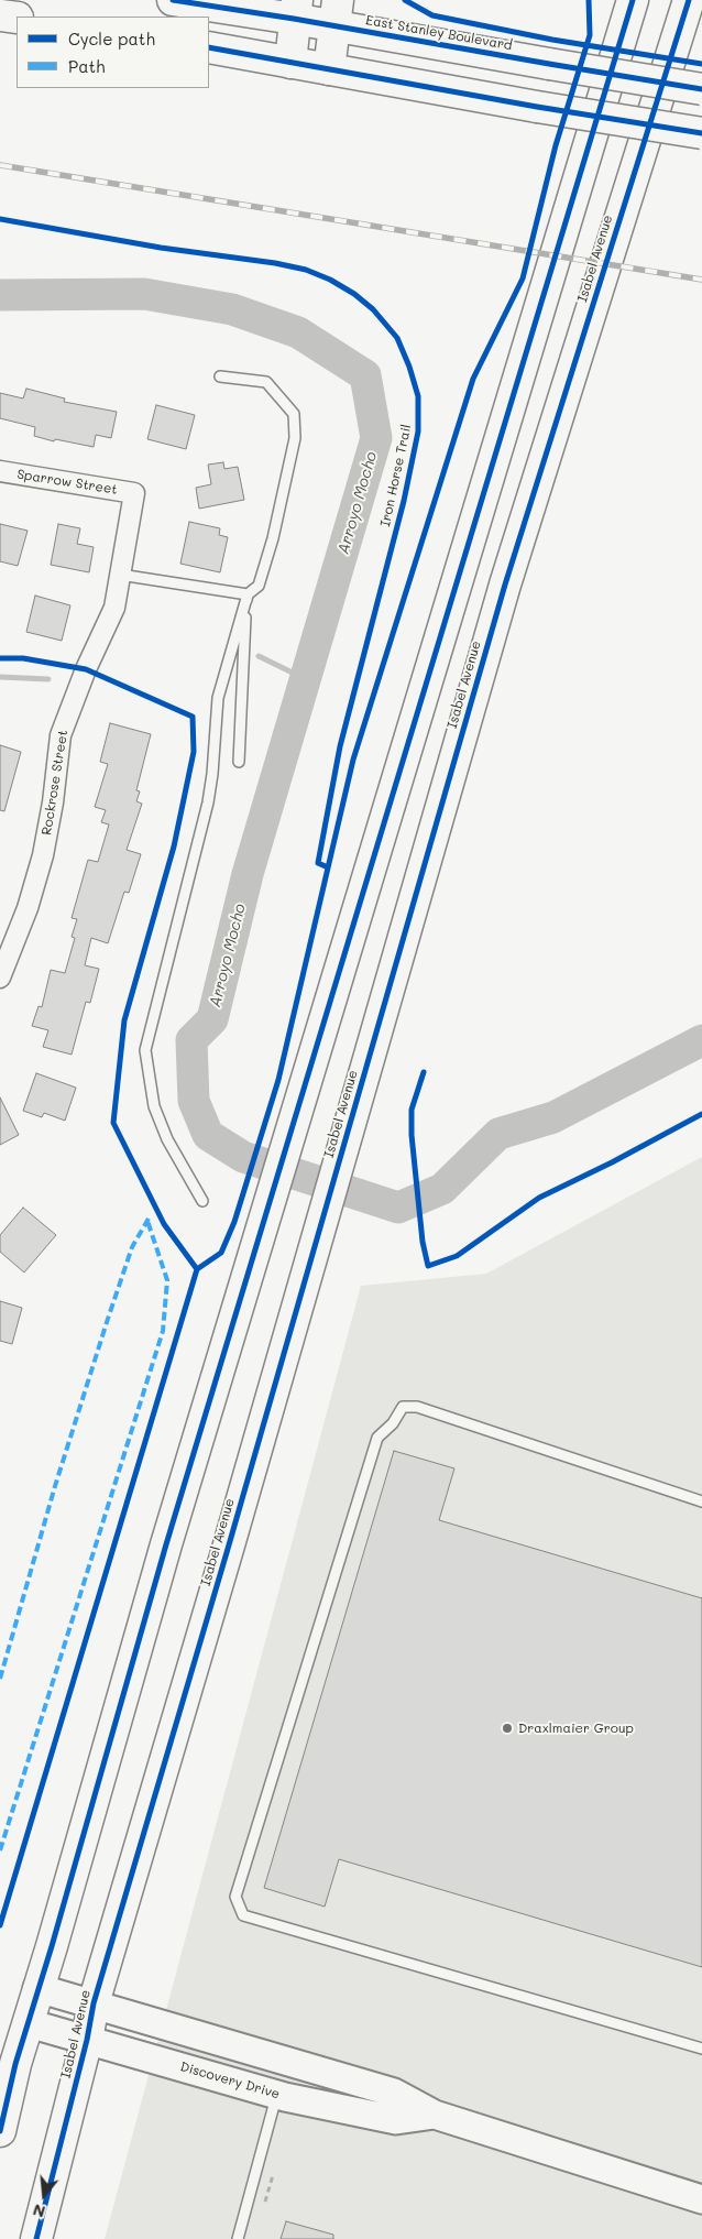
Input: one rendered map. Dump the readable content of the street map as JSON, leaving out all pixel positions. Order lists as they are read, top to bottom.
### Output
{
  "streets": {
    "main road": ["East Stanley Boulevard", "Isabel Avenue"],
    "street": ["Sparrow Street", "Rockrose Street", "Discovery Drive"],
    "cycle path": ["Iron Horse Trail"]
  },
  "crossings": [
    ["Isabel Avenue", "Discovery Drive"],
    ["Sparrow Street", "Rockrose Street"]
  ],
  "water": ["Arroyo Mocho"],
  "places": ["Draxlmaier Group"],
  "legend": ["Cycle path", "Path"],
  "north": "bottom"
}
